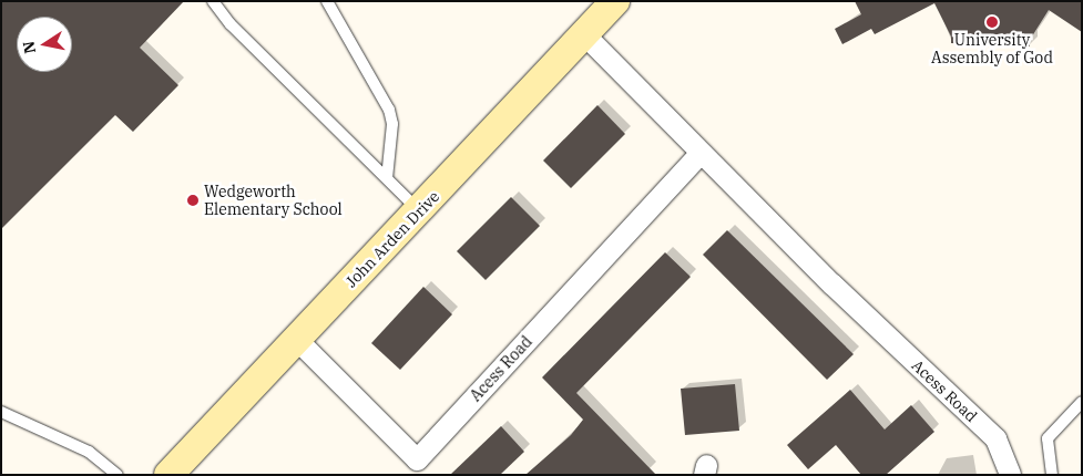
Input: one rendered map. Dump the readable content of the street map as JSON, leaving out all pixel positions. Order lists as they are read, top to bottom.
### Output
{
  "streets": {
    "street": ["John Arden Drive", "Acess Road"]
  },
  "crossings": [
    ["John Arden Drive", "Acess Road"]
  ],
  "places": ["University Assembly of God", "Wedgeworth Elementary School"],
  "north": "left"
}
